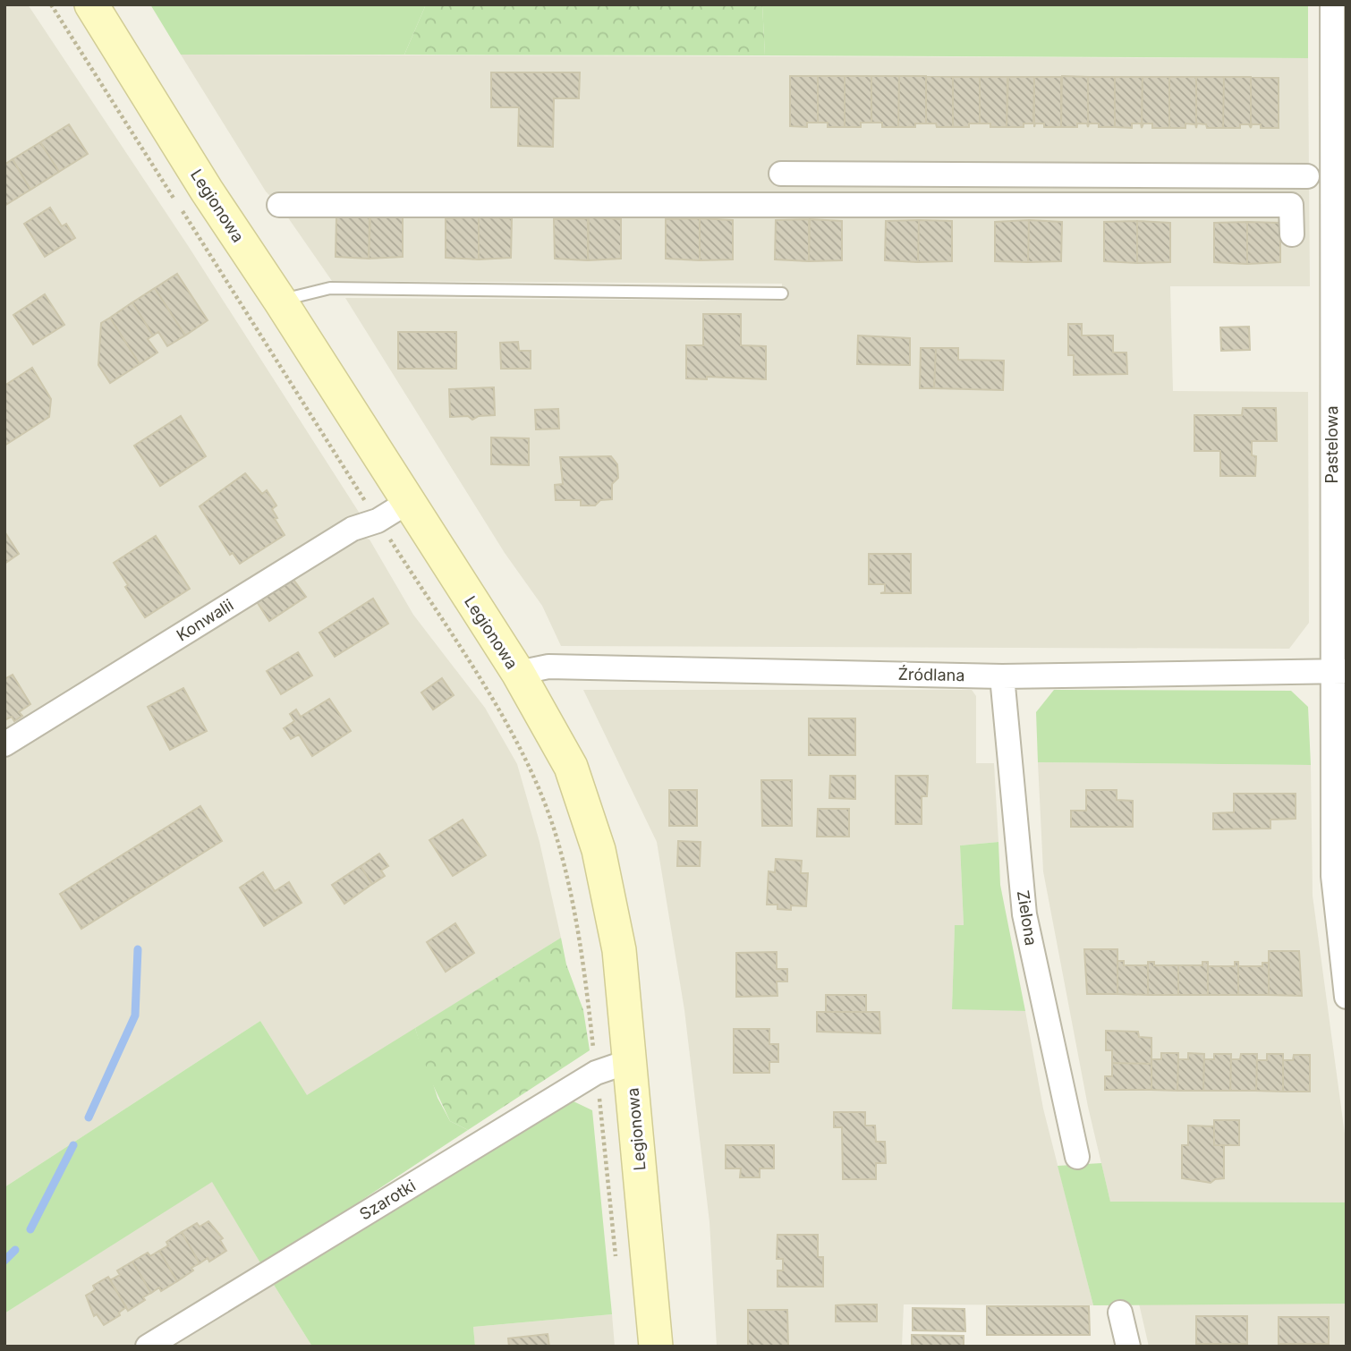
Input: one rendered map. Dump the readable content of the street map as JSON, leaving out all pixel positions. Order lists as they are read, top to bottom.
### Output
{
  "streets": {
    "main road": ["Legionowa"],
    "street": [
      "Pastelowa",
      "Konwalii",
      "Źródlana",
      "Zielona",
      "Szarotki"
    ]
  },
  "crossings": [
    ["Legionowa", "Konwalii"],
    ["Legionowa", "Źródlana"],
    ["Legionowa", "Szarotki"],
    ["Pastelowa", "Źródlana"],
    ["Źródlana", "Zielona"]
  ]
}
